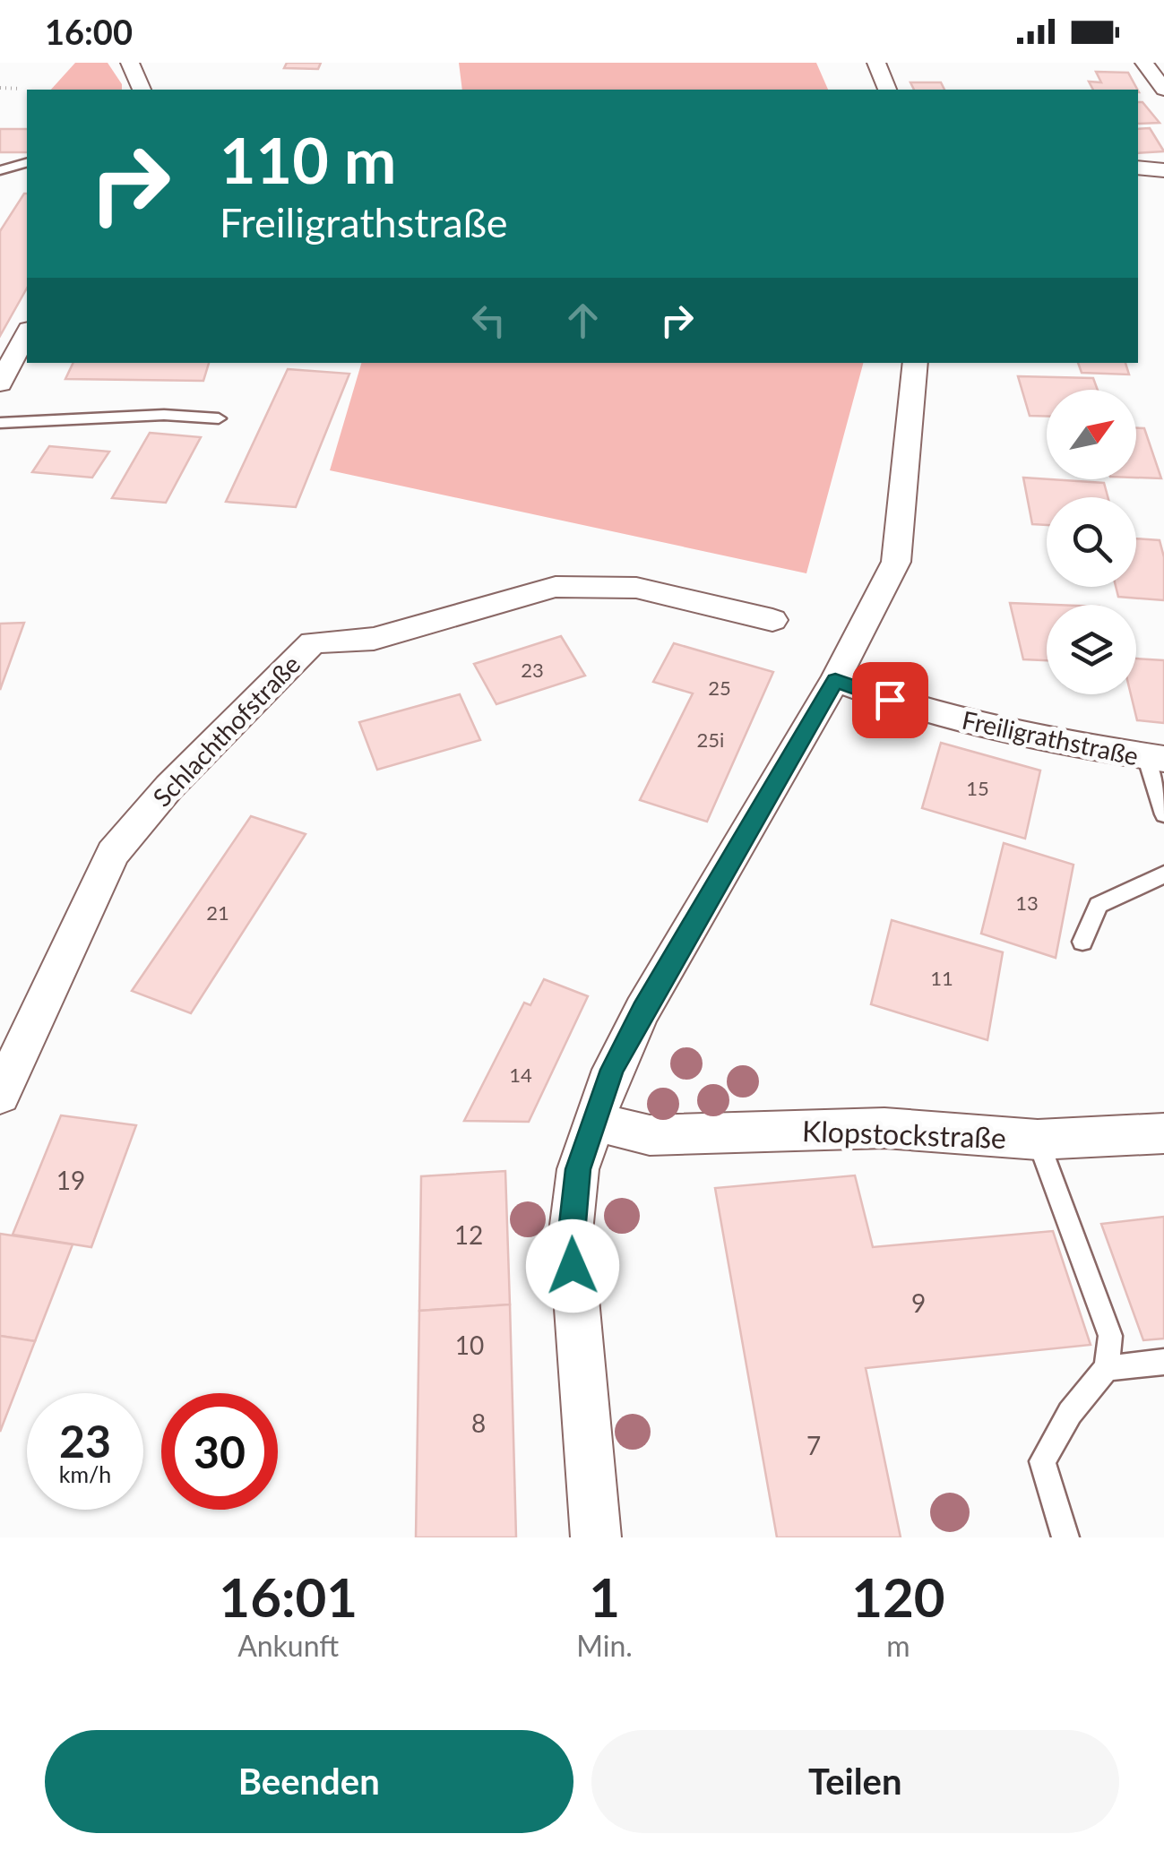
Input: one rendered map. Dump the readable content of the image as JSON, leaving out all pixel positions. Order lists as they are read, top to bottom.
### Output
{
  "streets": {
    "street": ["Schlachthofstraße", "Freiligrathstraße", "Klopstockstraße"]
  },
  "house_numbers": [
    "23",
    "25",
    "25i",
    "15",
    "13",
    "21",
    "11",
    "14",
    "19",
    "12",
    "9",
    "10",
    "8",
    "7"
  ],
  "north": "top right",
  "page": {
    "status": "16:00",
    "turn": ["110 m", "Freiligrathstraße"],
    "speed": "23 km/h",
    "limit": "30",
    "eta": [
      "16:01",
      "Ankunft",
      "1",
      "Min.",
      "120",
      "m"
    ],
    "buttons": ["Beenden", "Teilen"]
  }
}
